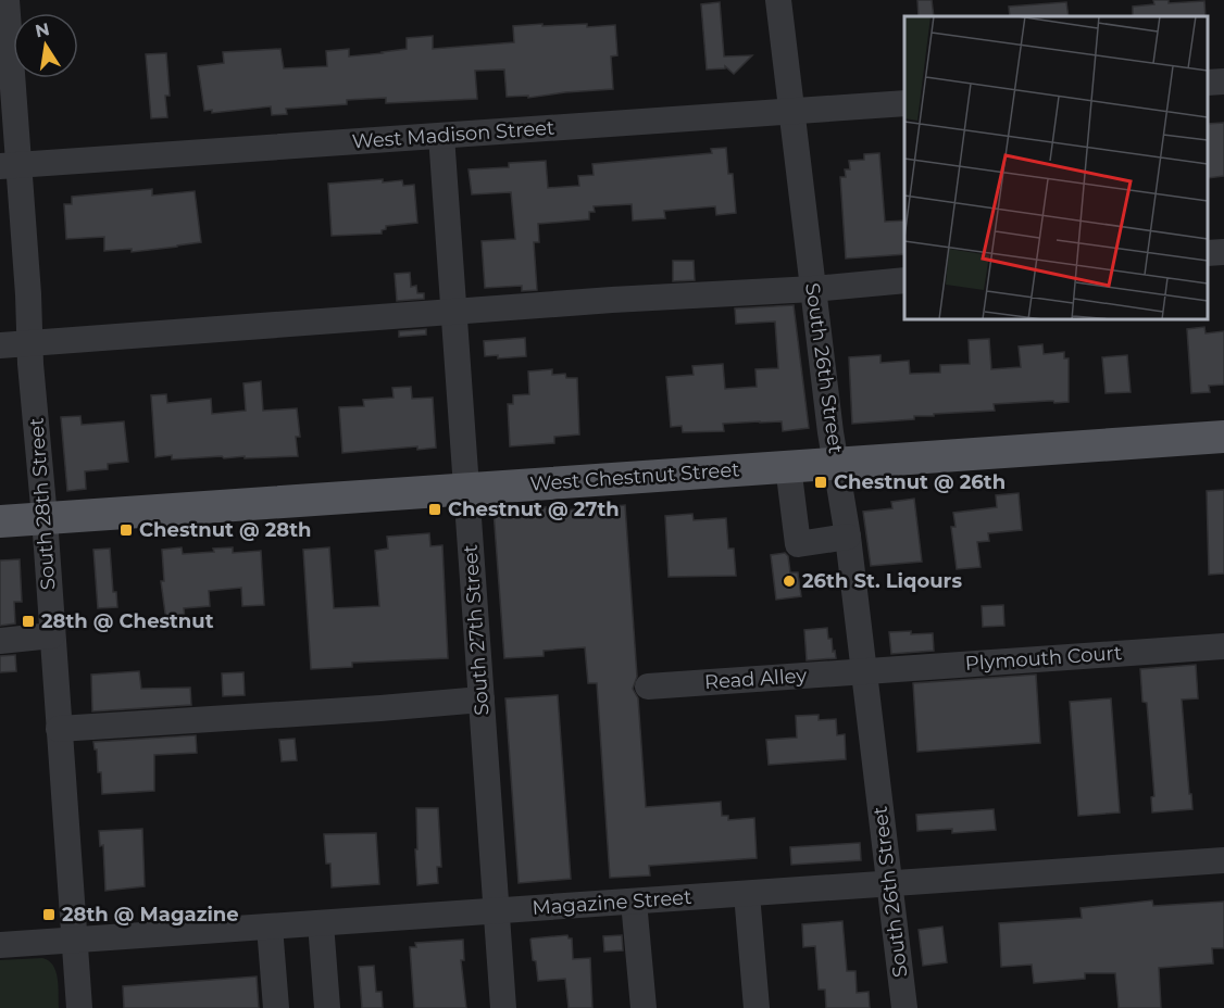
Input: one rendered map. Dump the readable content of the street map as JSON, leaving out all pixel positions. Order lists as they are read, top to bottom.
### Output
{
  "streets": {
    "main road": ["West Chestnut Street"],
    "street": [
      "West Madison Street",
      "South 26th Street",
      "South 28th Street",
      "South 27th Street",
      "Plymouth Court",
      "Read Alley",
      "Magazine Street"
    ]
  },
  "crossings": [
    ["West Madison Street", "South 26th Street"],
    ["West Madison Street", "South 28th Street"],
    ["West Madison Street", "South 27th Street"],
    ["South 26th Street", "West Chestnut Street"],
    ["South 26th Street", "Plymouth Court"],
    ["South 26th Street", "Read Alley"],
    ["South 26th Street", "Magazine Street"],
    ["West Chestnut Street", "South 28th Street"],
    ["West Chestnut Street", "South 27th Street"],
    ["South 28th Street", "Magazine Street"],
    ["South 27th Street", "Magazine Street"],
    ["Plymouth Court", "Read Alley"]
  ],
  "places": {
    "transit": [
      "Chestnut @ 26th",
      "Chestnut @ 27th",
      "Chestnut @ 28th",
      "28th @ Chestnut",
      "28th @ Magazine"
    ],
    "other": ["26th St. Liqours"]
  },
  "north": "top"
}
